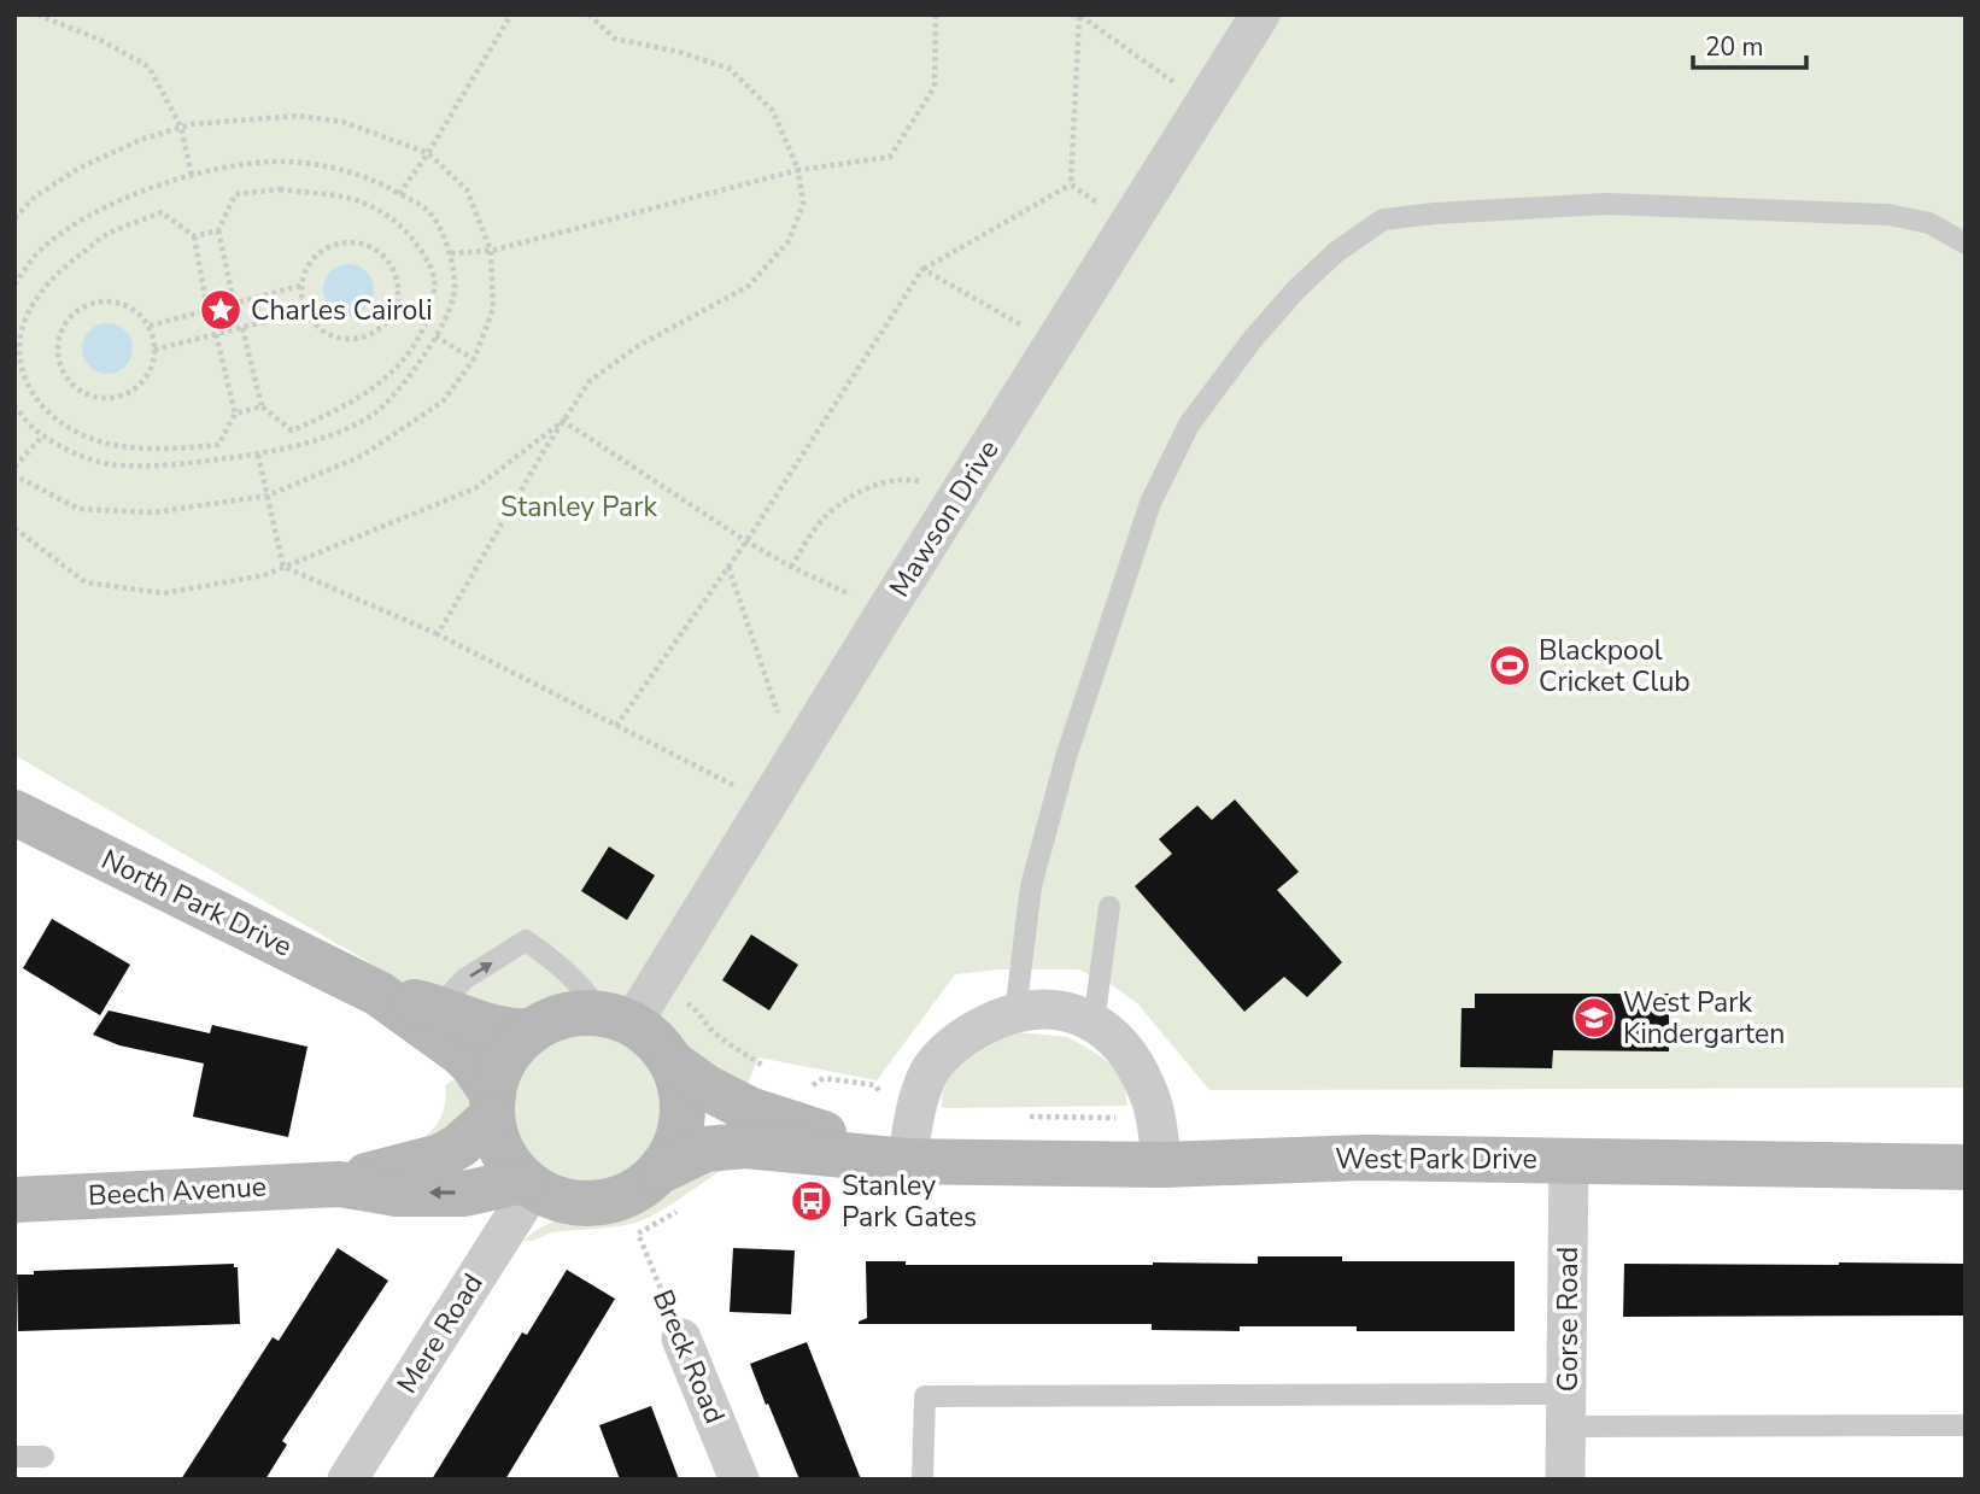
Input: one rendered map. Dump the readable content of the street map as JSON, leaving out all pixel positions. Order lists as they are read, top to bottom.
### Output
{
  "streets": {
    "street": [
      "Mawson Drive",
      "North Park Drive",
      "West Park Drive",
      "Beech Avenue",
      "Gorse Road",
      "Mere Road",
      "Breck Road"
    ]
  },
  "crossings": [
    ["Mawson Drive", "North Park Drive"],
    ["Mawson Drive", "West Park Drive"],
    ["Mawson Drive", "Beech Avenue"],
    ["Mawson Drive", "Mere Road"],
    ["North Park Drive", "West Park Drive"],
    ["North Park Drive", "Beech Avenue"],
    ["North Park Drive", "Mere Road"],
    ["West Park Drive", "Beech Avenue"],
    ["West Park Drive", "Gorse Road"],
    ["West Park Drive", "Mere Road"],
    ["Beech Avenue", "Mere Road"]
  ],
  "parks": ["Stanley Park"],
  "places": {
    "place": ["Charles Cairoli"],
    "sports": ["Blackpool Cricket Club"],
    "school or university": ["West Park Kindergarten"],
    "bus stop": ["Stanley Park Gates"]
  },
  "scale_bar": "20 m"
}
